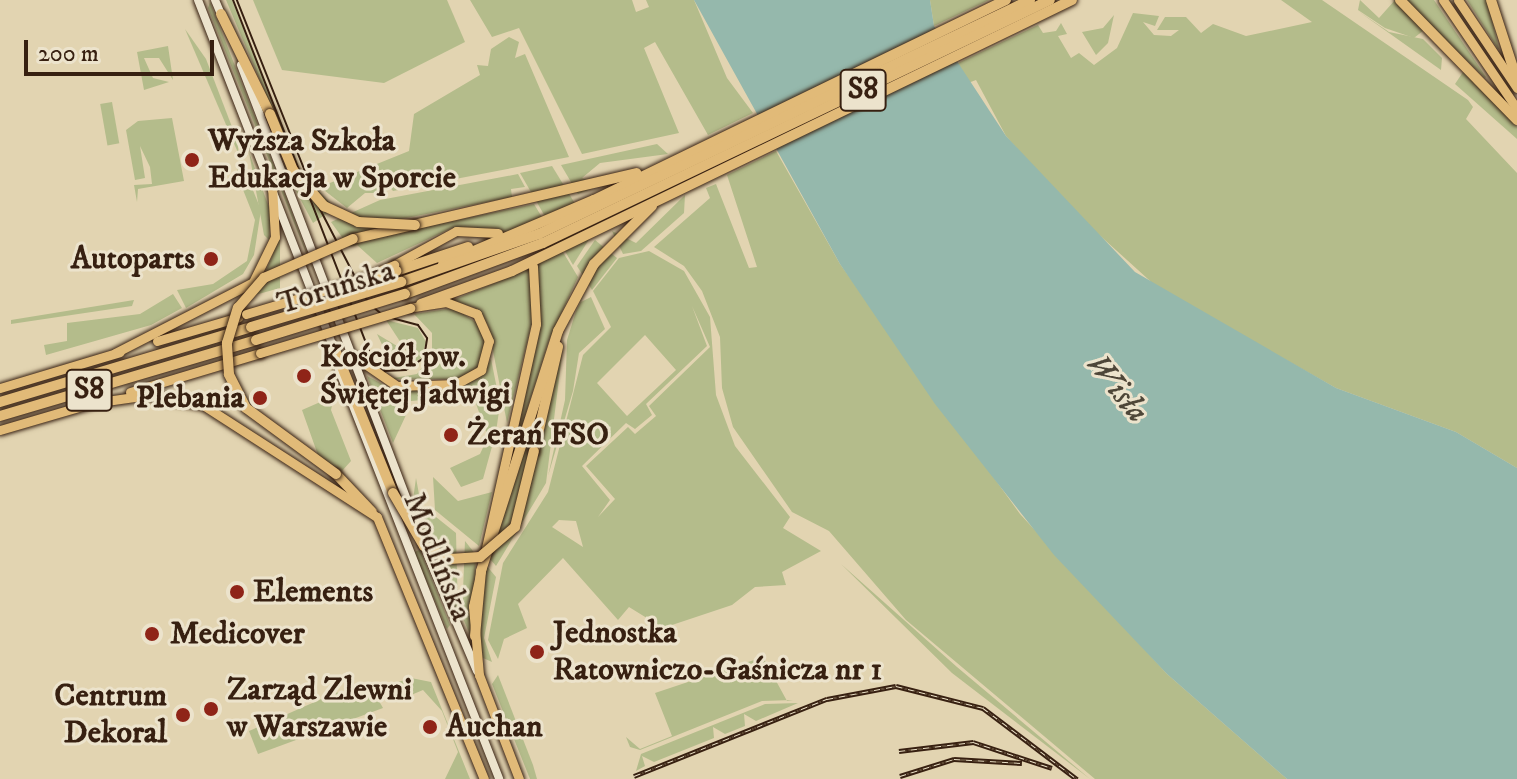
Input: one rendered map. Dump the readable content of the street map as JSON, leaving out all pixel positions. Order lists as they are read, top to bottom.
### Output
{
  "streets": {
    "highway": ["S8", "Toruńska"],
    "main road": ["Modlińska"]
  },
  "crossings": [
    ["S8", "Toruńska"]
  ],
  "water": ["Wisła"],
  "places": [
    "Wyższa Szkoła Edukacja w Sporcie",
    "Autoparts",
    "Kościół pw. Świętej Jadwigi",
    "Plebania",
    "Żerań FSO",
    "Elements",
    "Medicover",
    "Jednostka Ratowniczo-Gaśnicza nr 1",
    "Zarząd Zlewni w Warszawie",
    "Centrum Dekoral",
    "Auchan"
  ],
  "scale_bar": "200 m"
}
